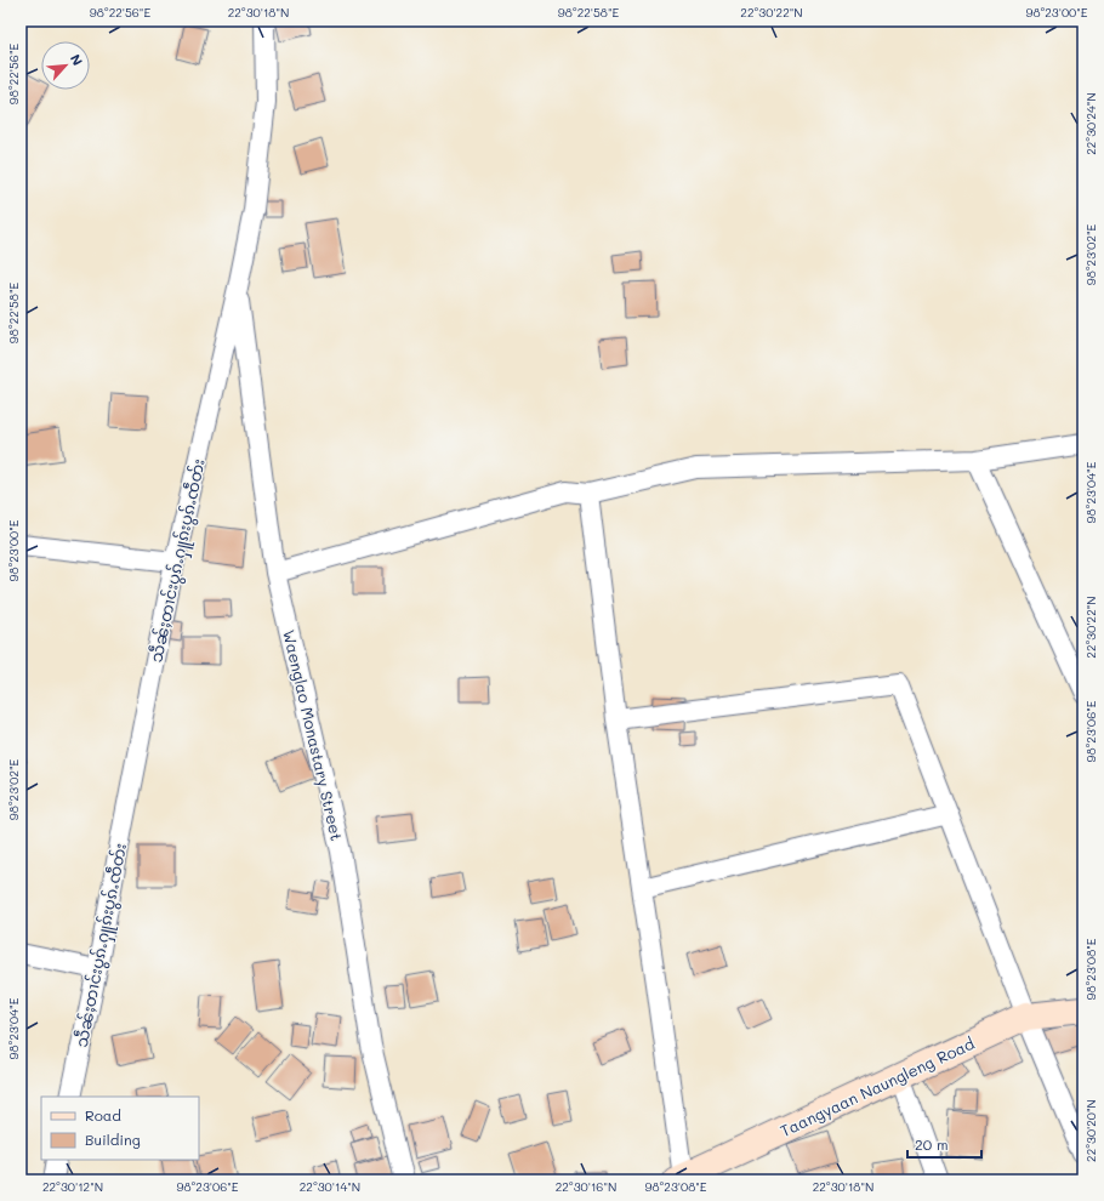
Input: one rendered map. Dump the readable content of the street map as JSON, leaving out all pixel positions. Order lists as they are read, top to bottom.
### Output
{
  "streets": {
    "street": ["သဵၼ်ႈတၢင်းပွၵ်ႉႁူၵ်းပွၵ်ႉၸဵတ်း", "Waenglao Monastary Street", "Taangyaan Naungleng Road"]
  },
  "crossings": [
    ["သဵၼ်ႈတၢင်းပွၵ်ႉႁူၵ်းပွၵ်ႉၸဵတ်း", "Waenglao Monastary Street"]
  ],
  "legend": ["Road", "Building"],
  "scale_bar": "20 m",
  "north": "top right",
  "coordinates": [
    "98°22'56\"E",
    "22°30'18\"N",
    "98°22'58\"E",
    "22°30'22\"N",
    "98°23'00\"E",
    "22°30'24\"N",
    "98°23'02\"E",
    "98°23'04\"E",
    "98°23'06\"E",
    "98°23'08\"E",
    "22°30'20\"N",
    "22°30'12\"N",
    "22°30'14\"N",
    "22°30'16\"N"
  ]
}
